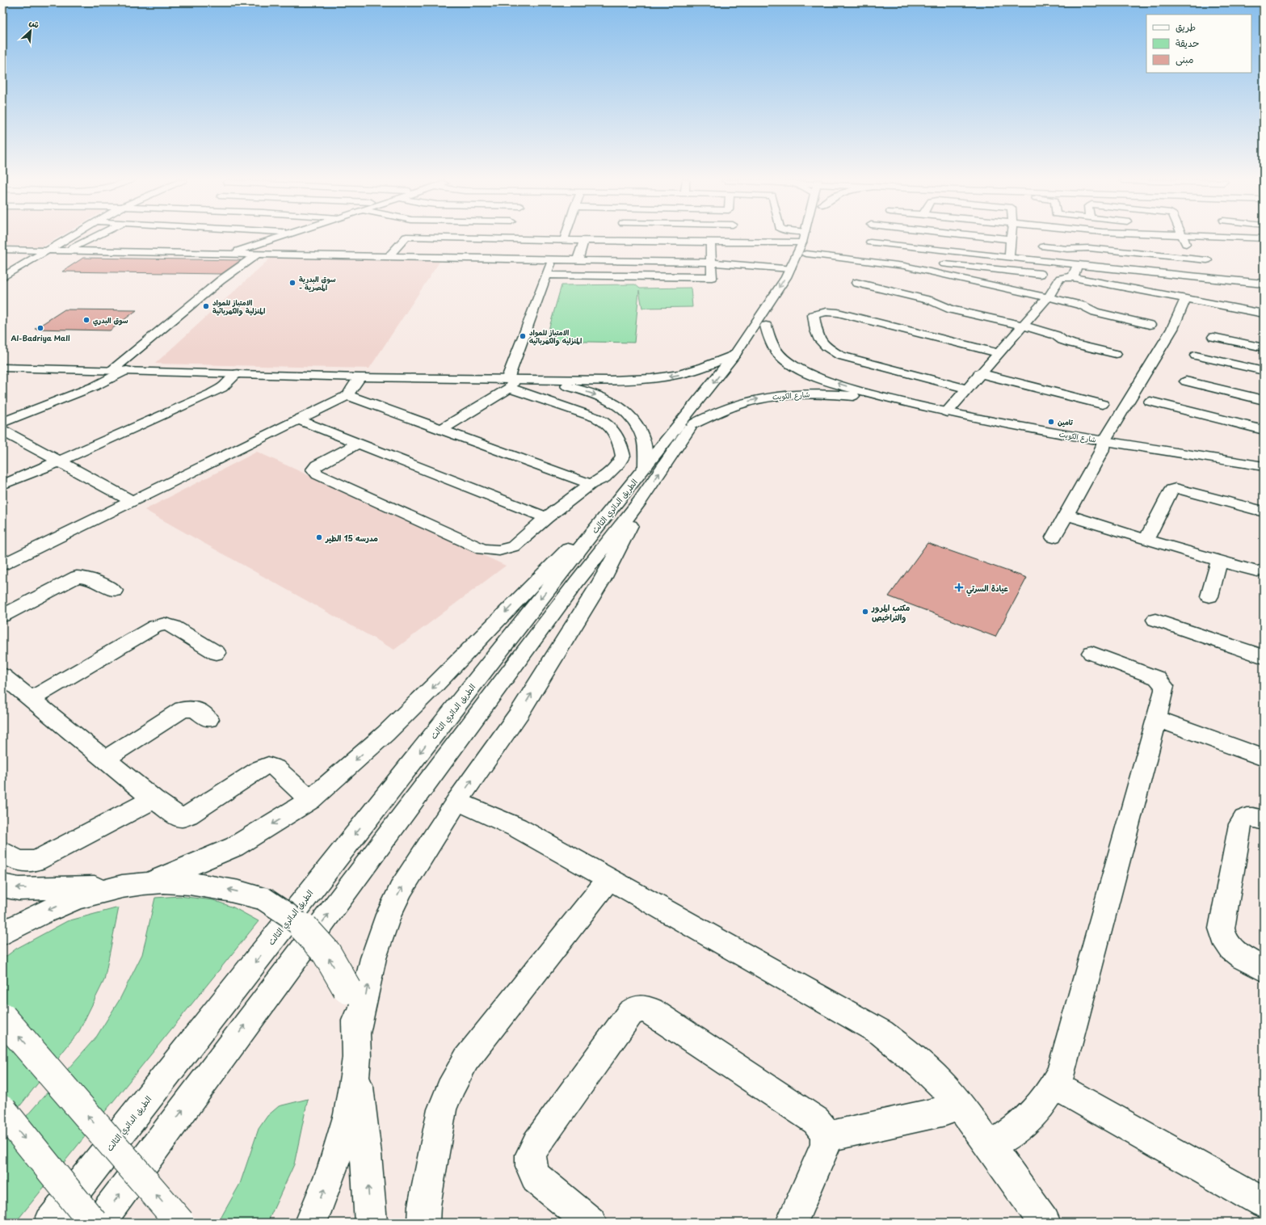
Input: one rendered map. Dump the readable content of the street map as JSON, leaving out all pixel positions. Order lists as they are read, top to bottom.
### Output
{
  "streets": {
    "main road": ["شارع الكويت", "الطريق الدائري الثالث"]
  },
  "crossings": [
    ["شارع الكويت", "الطريق الدائري الثالث"]
  ],
  "places": {
    "other": [
      "سوق البدرية - المصرية",
      "الامتياز للمواد المنزلية والكهربائية",
      "سوق البدري",
      "Al-Badriya Mall",
      "الامتياز للمواد المنزليه والكهربائيه",
      "تامين",
      "مدرسه 15 الطير",
      "مكتب المرور والتراخيص"
    ],
    "health": ["عيادة السرتي"]
  },
  "legend": ["طريق", "حديقة", "مبنى"],
  "north": "top right"
}
